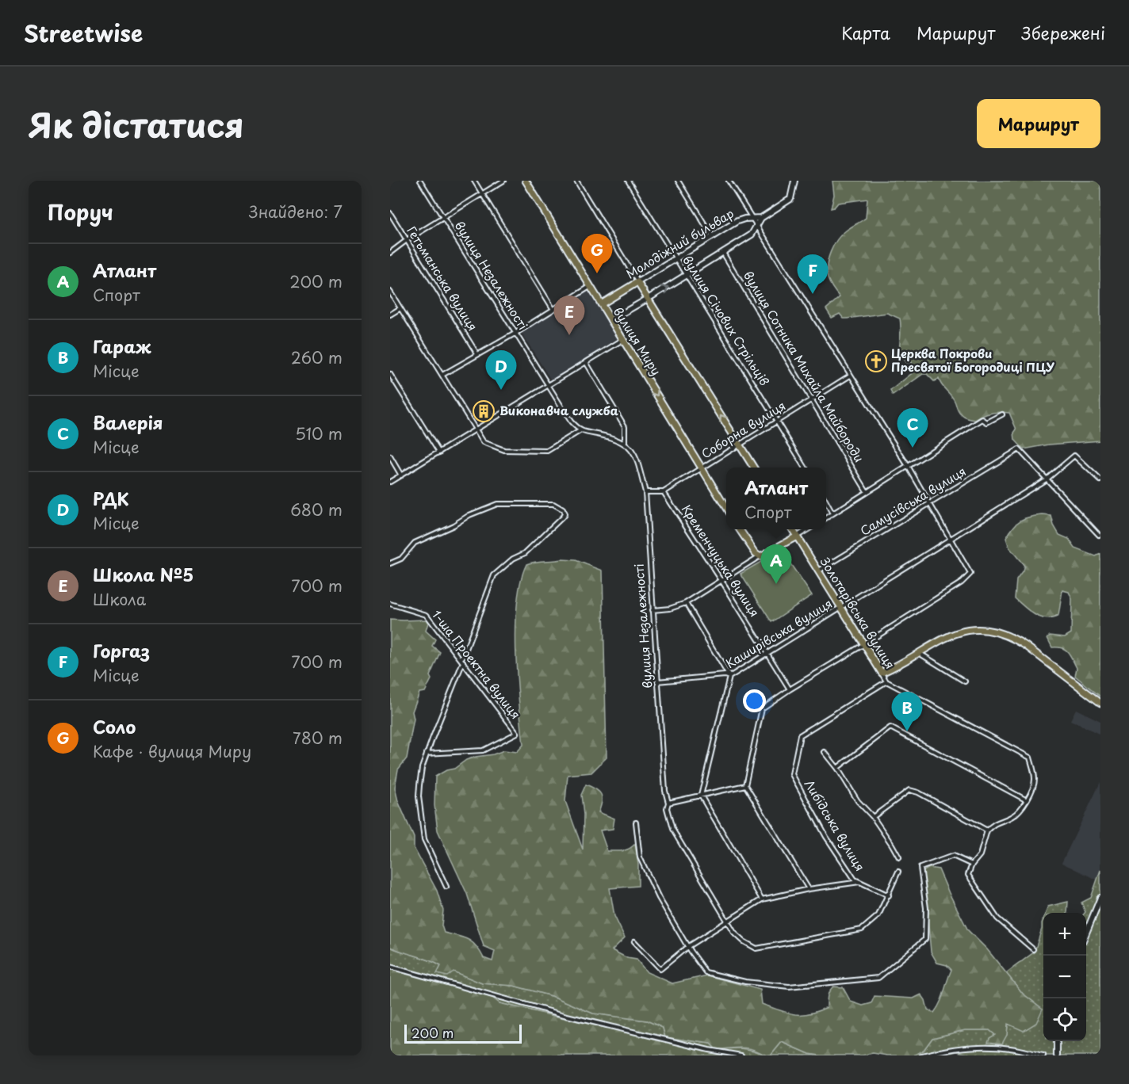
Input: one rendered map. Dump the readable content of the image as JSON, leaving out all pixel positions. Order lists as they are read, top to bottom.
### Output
{
  "streets": {
    "main road": ["Молодіжний бульвар", "вулиця Миру", "Золотарівська вулиця"],
    "street": [
      "вулиця Незалежності",
      "Гетьманська вулиця",
      "вулиця Січових Стрільців",
      "вулиця Сотника Михайла Майбороди",
      "Соборна вулиця",
      "Самусівська вулиця",
      "Кременчуцька вулиця",
      "Каширівська вулиця",
      "1-ша Проектна вулиця",
      "Либідська вулиця"
    ]
  },
  "crossings": [
    ["Молодіжний бульвар", "вулиця Січових Стрільців"],
    ["Молодіжний бульвар", "вулиця Миру"],
    ["вулиця Незалежності", "Каширівська вулиця"],
    ["вулиця Незалежності", "Либідська вулиця"],
    ["вулиця Січових Стрільців", "Соборна вулиця"],
    ["вулиця Миру", "Соборна вулиця"],
    ["вулиця Сотника Михайла Майбороди", "Соборна вулиця"],
    ["Соборна вулиця", "Кременчуцька вулиця"],
    ["Самусівська вулиця", "Золотарівська вулиця"],
    ["Самусівська вулиця", "Каширівська вулиця"],
    ["Кременчуцька вулиця", "Каширівська вулиця"],
    ["Золотарівська вулиця", "Каширівська вулиця"],
    ["Золотарівська вулиця", "Либідська вулиця"]
  ],
  "places": {
    "church": ["Церква Покрови Пресвятої Богородиці ПЦУ"],
    "building": ["Виконавча служба"]
  },
  "scale_bar": "200 m",
  "page": {
    "header": "Streetwise",
    "nav": ["Карта", "Маршрут", "Збережені"],
    "title": "Як дістатися",
    "buttons": "Маршрут",
    "heading": ["Поруч", "Знайдено: 7"],
    "pins": [
      "G",
      "F",
      "E",
      "D",
      "C",
      "A",
      "B"
    ],
    "list": [
      {
        "mark": "A",
        "name": "Атлант",
        "note": "Спорт",
        "value": "200 m"
      },
      {
        "mark": "B",
        "name": "Гараж",
        "note": "Місце",
        "value": "260 m"
      },
      {
        "mark": "C",
        "name": "Валерія",
        "note": "Місце",
        "value": "510 m"
      },
      {
        "mark": "D",
        "name": "РДК",
        "note": "Місце",
        "value": "680 m"
      },
      {
        "mark": "E",
        "name": "Школа №5",
        "note": "Школа",
        "value": "700 m"
      },
      {
        "mark": "F",
        "name": "Горгаз",
        "note": "Місце",
        "value": "700 m"
      },
      {
        "mark": "G",
        "name": "Соло",
        "note": "Кафе · вулиця Миру",
        "value": "780 m"
      }
    ],
    "popup": ["Атлант", "Спорт"],
    "map_buttons": ["+", "−"],
    "scale": "200 m"
  }
}
